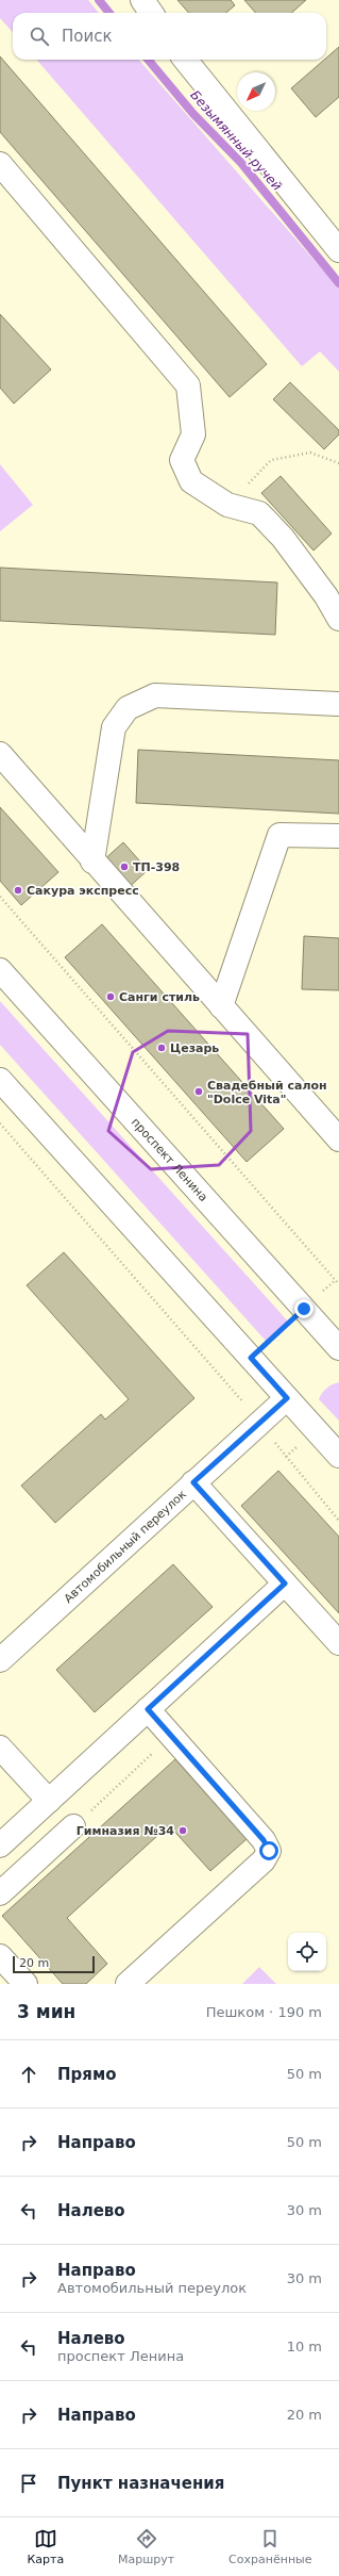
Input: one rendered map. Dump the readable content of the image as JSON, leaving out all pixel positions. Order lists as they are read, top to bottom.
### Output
{
  "streets": {
    "main road": ["проспект Ленина", "Автомобильный переулок"]
  },
  "water": ["Безымянный ручей"],
  "places": [
    "ТП-398",
    "Сакура экспресс",
    "Санги стиль",
    "Цезарь",
    "Свадебный салон \"Dolce Vita\"",
    "Гимназия №34"
  ],
  "scale_bar": "20 m",
  "north": "bottom left",
  "page": {
    "search": "Поиск",
    "scale": "20 m",
    "heading": ["3 мин", "Пешком · 190 m"],
    "list": [
      ["Прямо", "50 m"],
      ["Направо", "50 m"],
      ["Налево", "30 m"],
      ["Направо", "Автомобильный переулок", "30 m"],
      ["Налево", "проспект Ленина", "10 m"],
      ["Направо", "20 m"],
      "Пункт назначения"
    ],
    "nav": ["Карта", "Маршрут", "Сохранённые"]
  }
}
